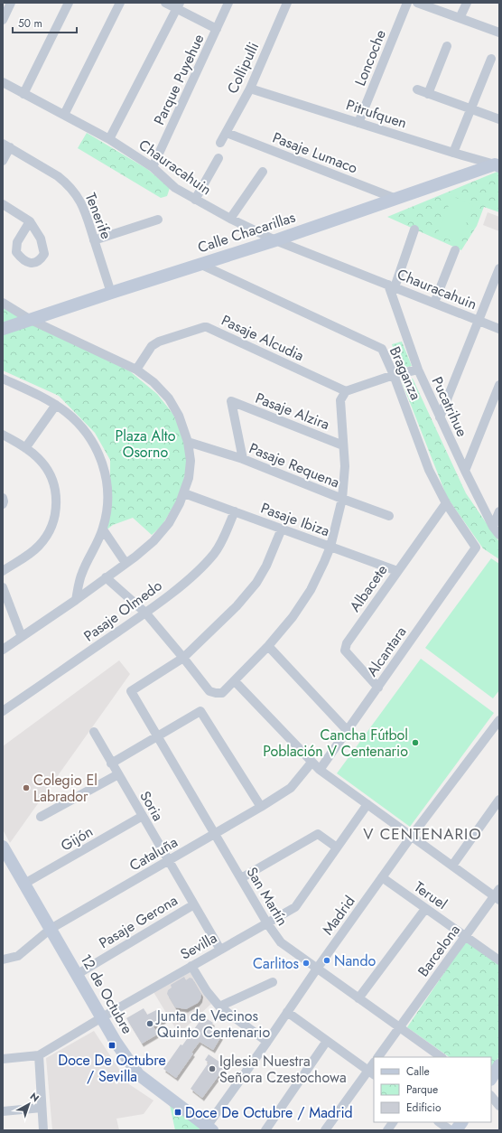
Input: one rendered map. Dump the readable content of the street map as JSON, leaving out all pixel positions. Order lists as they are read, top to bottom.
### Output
{
  "streets": {
    "street": [
      "Loncoche",
      "Collipulli",
      "Parque Puyehue",
      "Pitrufquen",
      "Pasaje Lumaco",
      "Chauracahuin",
      "Tenerife",
      "Calle Chacarillas",
      "Pasaje Alcudia",
      "Braganza",
      "Pucatrihue",
      "Pasaje Alzira",
      "Pasaje Requena",
      "Pasaje Ibiza",
      "Albacete",
      "Pasaje Olmedo",
      "Alcantara",
      "Soria",
      "Gijón",
      "Cataluña",
      "Teruel",
      "San Martín",
      "Madrid",
      "Pasaje Gerona",
      "Sevilla",
      "Barcelona",
      "12 de Octubre"
    ]
  },
  "crossings": [
    ["Loncoche", "Pitrufquen"],
    ["Collipulli", "Pitrufquen"],
    ["Collipulli", "Pasaje Lumaco"],
    ["Parque Puyehue", "Chauracahuin"],
    ["Pitrufquen", "Calle Chacarillas"],
    ["Pasaje Lumaco", "Calle Chacarillas"],
    ["Chauracahuin", "Calle Chacarillas"],
    ["Chauracahuin", "Pucatrihue"],
    ["Tenerife", "Calle Chacarillas"],
    ["Calle Chacarillas", "Braganza"],
    ["Braganza", "Albacete"],
    ["Braganza", "Alcantara"],
    ["Pasaje Alzira", "Pasaje Requena"],
    ["Pasaje Ibiza", "Albacete"],
    ["Pasaje Ibiza", "Pasaje Olmedo"],
    ["Albacete", "Alcantara"],
    ["Soria", "Gijón"],
    ["Soria", "Cataluña"],
    ["Soria", "Pasaje Gerona"],
    ["Soria", "Sevilla"],
    ["Gijón", "12 de Octubre"],
    ["Cataluña", "San Martín"],
    ["Cataluña", "12 de Octubre"],
    ["Teruel", "Madrid"],
    ["Teruel", "Barcelona"],
    ["San Martín", "Madrid"],
    ["San Martín", "Sevilla"],
    ["San Martín", "Barcelona"],
    ["Madrid", "12 de Octubre"],
    ["Pasaje Gerona", "12 de Octubre"],
    ["Sevilla", "12 de Octubre"]
  ],
  "districts": ["V CENTENARIO"],
  "parks": ["Plaza Alto Osorno"],
  "places": {
    "other": [
      "Cancha Fútbol Población V Centenario",
      "Colegio El Labrador",
      "Nando",
      "Carlitos",
      "Junta de Vecinos Quinto Centenario",
      "Iglesia Nuestra Señora Czestochowa"
    ],
    "transit": ["Doce De Octubre / Sevilla", "Doce De Octubre / Madrid"]
  },
  "legend": ["Calle", "Parque", "Edificio"],
  "scale_bar": "50 m",
  "north": "top right"
}
